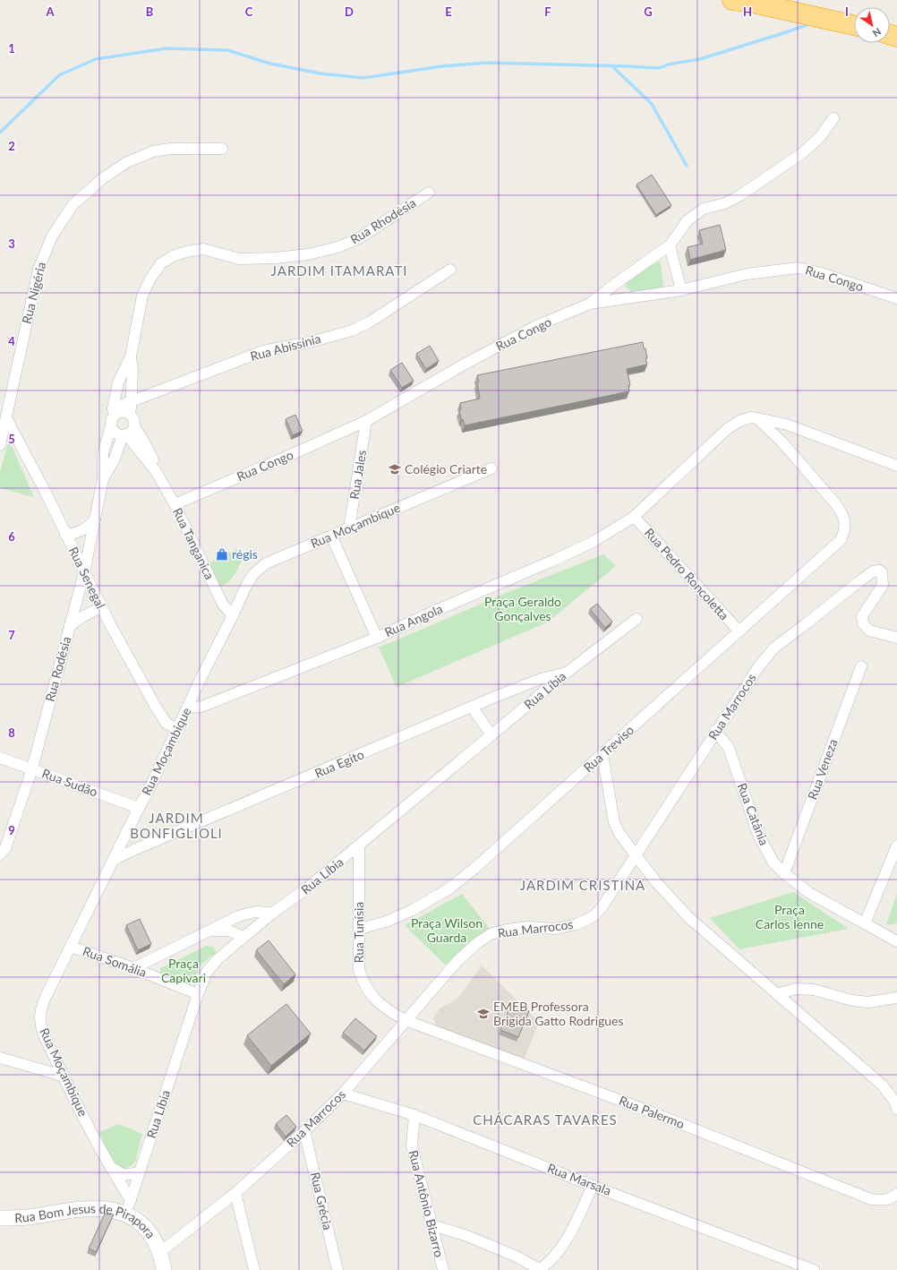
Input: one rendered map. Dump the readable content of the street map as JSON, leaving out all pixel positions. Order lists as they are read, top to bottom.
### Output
{
  "streets": {
    "street": [
      "Rua Rhodésia",
      "Rua Congo",
      "Rua Nigéria",
      "Rua Abissínia",
      "Rua Jales",
      "Rua Moçambique",
      "Rua Tanganica",
      "Rua Pedro Roncoletta",
      "Rua Senegal",
      "Rua Angola",
      "Rua Rodésia",
      "Rua Líbia",
      "Rua Marrocos",
      "Rua Treviso",
      "Rua Egito",
      "Rua Veneza",
      "Rua Sudão",
      "Rua Catânia",
      "Rua Tunísia",
      "Rua Somália",
      "Rua Palermo",
      "Rua Marsala",
      "Rua Grécia",
      "Rua Antônio Bizarro",
      "Rua Bom Jesus de Pirapora"
    ]
  },
  "crossings": [
    ["Rua Congo", "Rua Jales"],
    ["Rua Congo", "Rua Tanganica"],
    ["Rua Nigéria", "Rua Senegal"],
    ["Rua Abissínia", "Rua Tanganica"],
    ["Rua Abissínia", "Rua Rodésia"],
    ["Rua Jales", "Rua Moçambique"],
    ["Rua Moçambique", "Rua Tanganica"],
    ["Rua Moçambique", "Rua Senegal"],
    ["Rua Moçambique", "Rua Angola"],
    ["Rua Moçambique", "Rua Líbia"],
    ["Rua Moçambique", "Rua Egito"],
    ["Rua Moçambique", "Rua Sudão"],
    ["Rua Moçambique", "Rua Somália"],
    ["Rua Moçambique", "Rua Bom Jesus de Pirapora"],
    ["Rua Tanganica", "Rua Rodésia"],
    ["Rua Pedro Roncoletta", "Rua Angola"],
    ["Rua Pedro Roncoletta", "Rua Treviso"],
    ["Rua Senegal", "Rua Rodésia"],
    ["Rua Angola", "Rua Treviso"],
    ["Rua Rodésia", "Rua Sudão"],
    ["Rua Líbia", "Rua Egito"],
    ["Rua Líbia", "Rua Tunísia"],
    ["Rua Líbia", "Rua Somália"],
    ["Rua Líbia", "Rua Bom Jesus de Pirapora"],
    ["Rua Marrocos", "Rua Catânia"],
    ["Rua Marrocos", "Rua Tunísia"],
    ["Rua Marrocos", "Rua Palermo"],
    ["Rua Marrocos", "Rua Marsala"],
    ["Rua Marrocos", "Rua Grécia"],
    ["Rua Marrocos", "Rua Bom Jesus de Pirapora"],
    ["Rua Treviso", "Rua Tunísia"],
    ["Rua Veneza", "Rua Catânia"],
    ["Rua Tunísia", "Rua Palermo"],
    ["Rua Marsala", "Rua Antônio Bizarro"]
  ],
  "districts": [
    "JARDIM ITAMARATI",
    "JARDIM BONFIGLIOLI",
    "JARDIM CRISTINA",
    "CHÁCARAS TAVARES"
  ],
  "parks": [
    "Praça Geraldo Gonçalves",
    "Praça Carlos Ienne",
    "Praça Wilson Guarda",
    "Praça Capivari"
  ],
  "places": {
    "school or university": ["Colégio Criarte", "EMEB Professora Brigida Gatto Rodrigues"],
    "shop": ["régis"]
  },
  "north": "bottom right",
  "grid": {
    "columns": [
      "A",
      "B",
      "C",
      "D",
      "E",
      "F",
      "G",
      "H",
      "I"
    ],
    "rows": [
      "1",
      "2",
      "3",
      "4",
      "5",
      "6",
      "7",
      "8",
      "9"
    ]
  }
}
